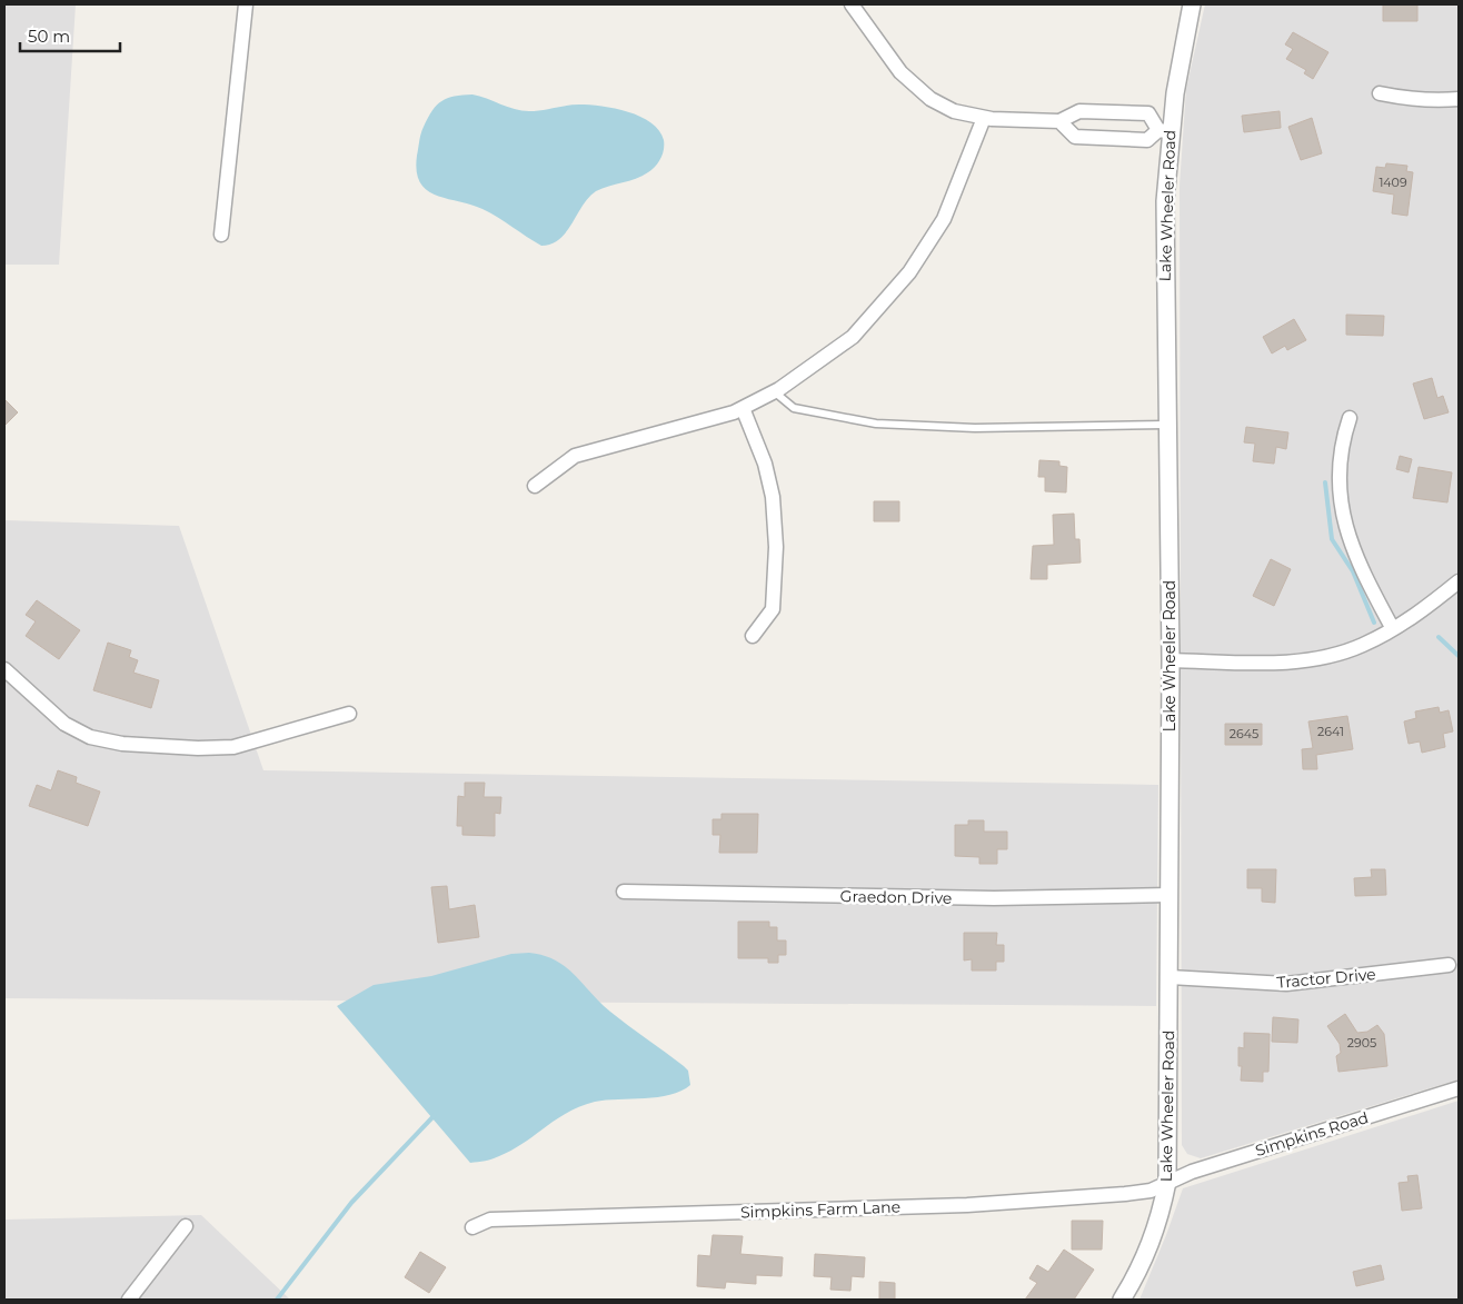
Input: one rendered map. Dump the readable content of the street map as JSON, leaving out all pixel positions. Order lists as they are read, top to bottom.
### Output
{
  "streets": {
    "street": [
      "Lake Wheeler Road",
      "Graedon Drive",
      "Tractor Drive",
      "Simpkins Road",
      "Simpkins Farm Lane"
    ]
  },
  "crossings": [
    ["Lake Wheeler Road", "Graedon Drive"],
    ["Lake Wheeler Road", "Tractor Drive"],
    ["Lake Wheeler Road", "Simpkins Road"],
    ["Lake Wheeler Road", "Simpkins Farm Lane"],
    ["Simpkins Road", "Simpkins Farm Lane"]
  ],
  "house_numbers": [
    "1409",
    "2641",
    "2645",
    "2905"
  ],
  "scale_bar": "50 m"
}
